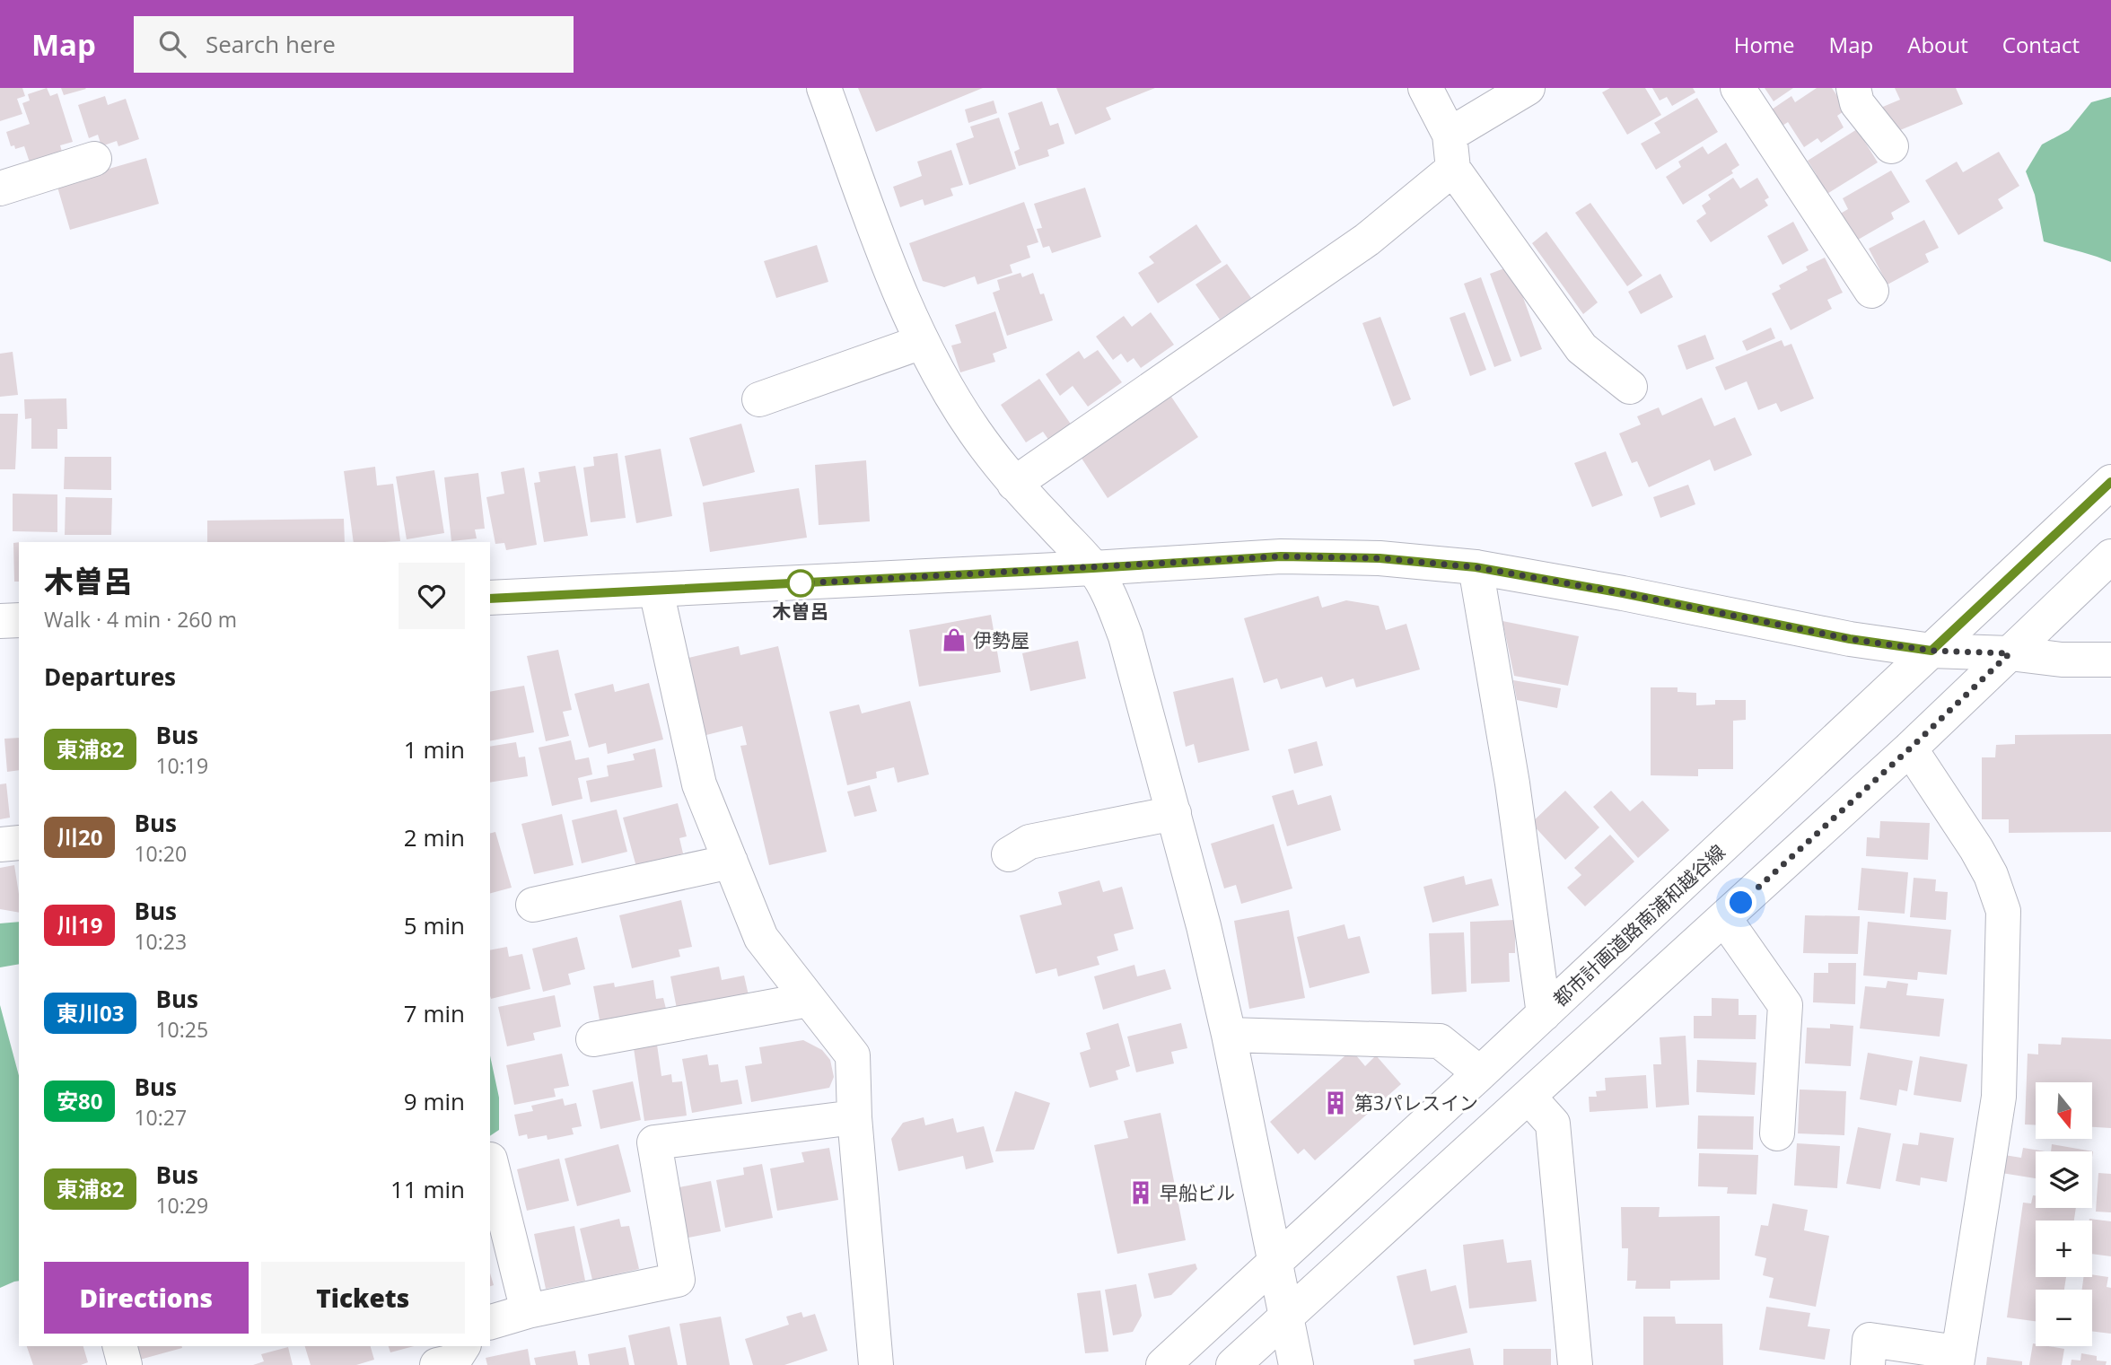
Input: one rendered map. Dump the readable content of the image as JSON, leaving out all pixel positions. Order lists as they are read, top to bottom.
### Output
{
  "streets": {
    "street": ["都市計画道路南浦和越谷線"]
  },
  "places": {
    "other": ["木曽呂"],
    "shop": ["伊勢屋"],
    "building": ["第3パレスイン", "早船ビル"]
  },
  "lines": ["bus line 東浦82"],
  "north": "bottom",
  "page": {
    "header": "Map",
    "search": "Search here",
    "nav": [
      "Home",
      "Map",
      "About",
      "Contact"
    ],
    "heading": [
      ["木曽呂", "Walk · 4 min · 260 m"],
      "Departures"
    ],
    "list": [
      {
        "mark": "東浦82",
        "name": "Bus",
        "note": "10:19",
        "value": "1 min"
      },
      {
        "mark": "川20",
        "name": "Bus",
        "note": "10:20",
        "value": "2 min"
      },
      {
        "mark": "川19",
        "name": "Bus",
        "note": "10:23",
        "value": "5 min"
      },
      {
        "mark": "東川03",
        "name": "Bus",
        "note": "10:25",
        "value": "7 min"
      },
      {
        "mark": "安80",
        "name": "Bus",
        "note": "10:27",
        "value": "9 min"
      },
      {
        "mark": "東浦82",
        "name": "Bus",
        "note": "10:29",
        "value": "11 min"
      }
    ],
    "map_buttons": ["+", "−"],
    "buttons": ["Directions", "Tickets"]
  }
}
